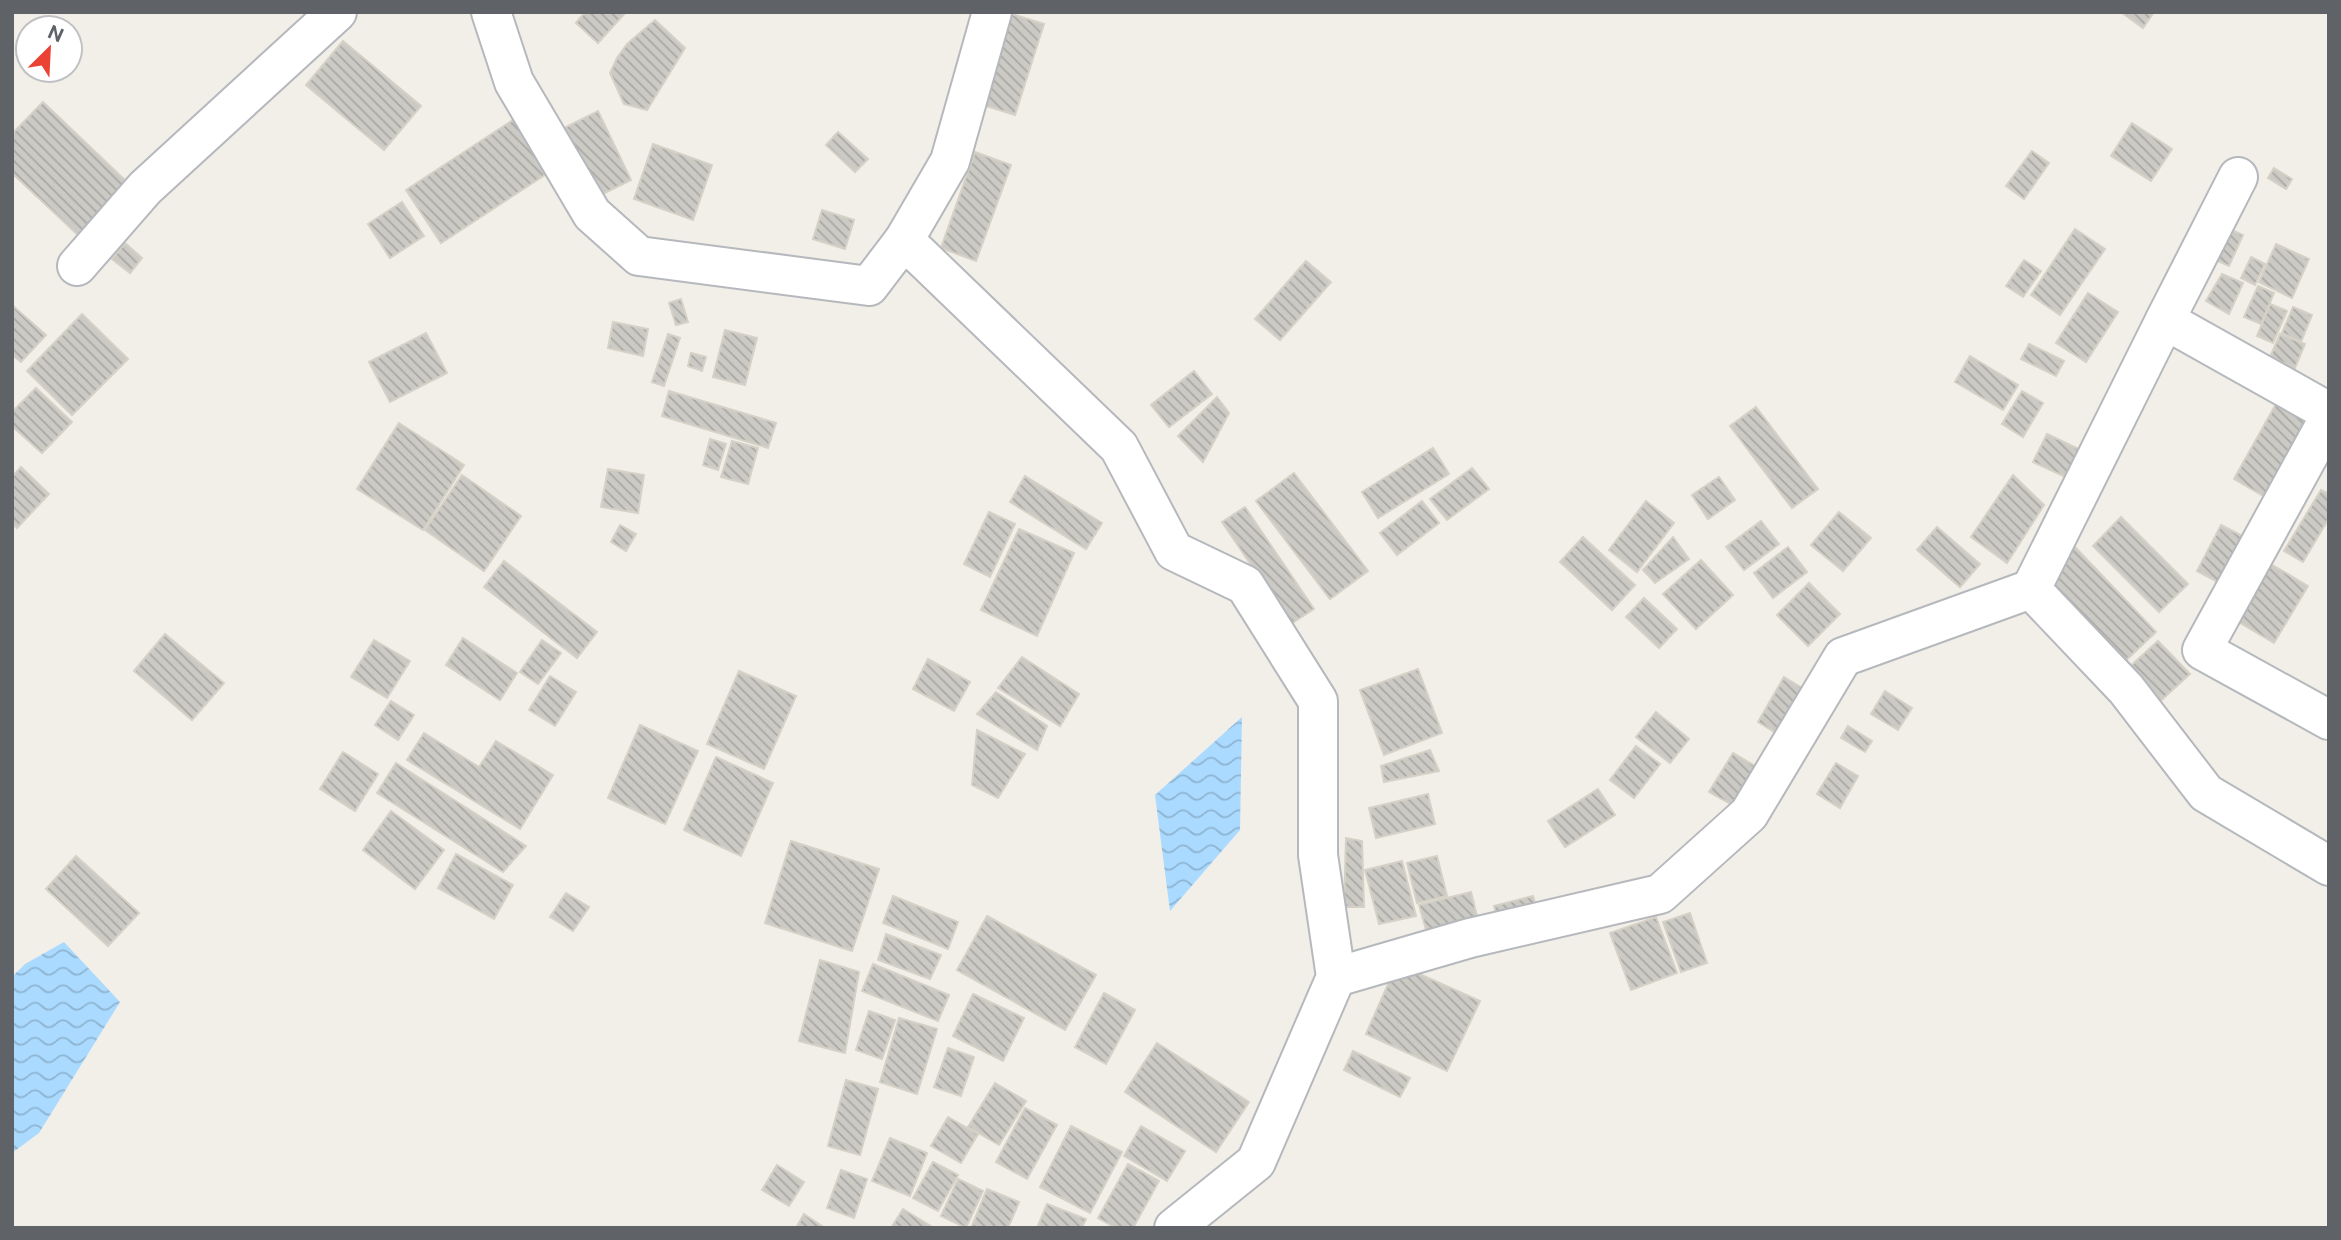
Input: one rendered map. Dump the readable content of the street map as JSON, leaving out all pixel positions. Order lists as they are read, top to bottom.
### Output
{
  "north": "top right"
}
